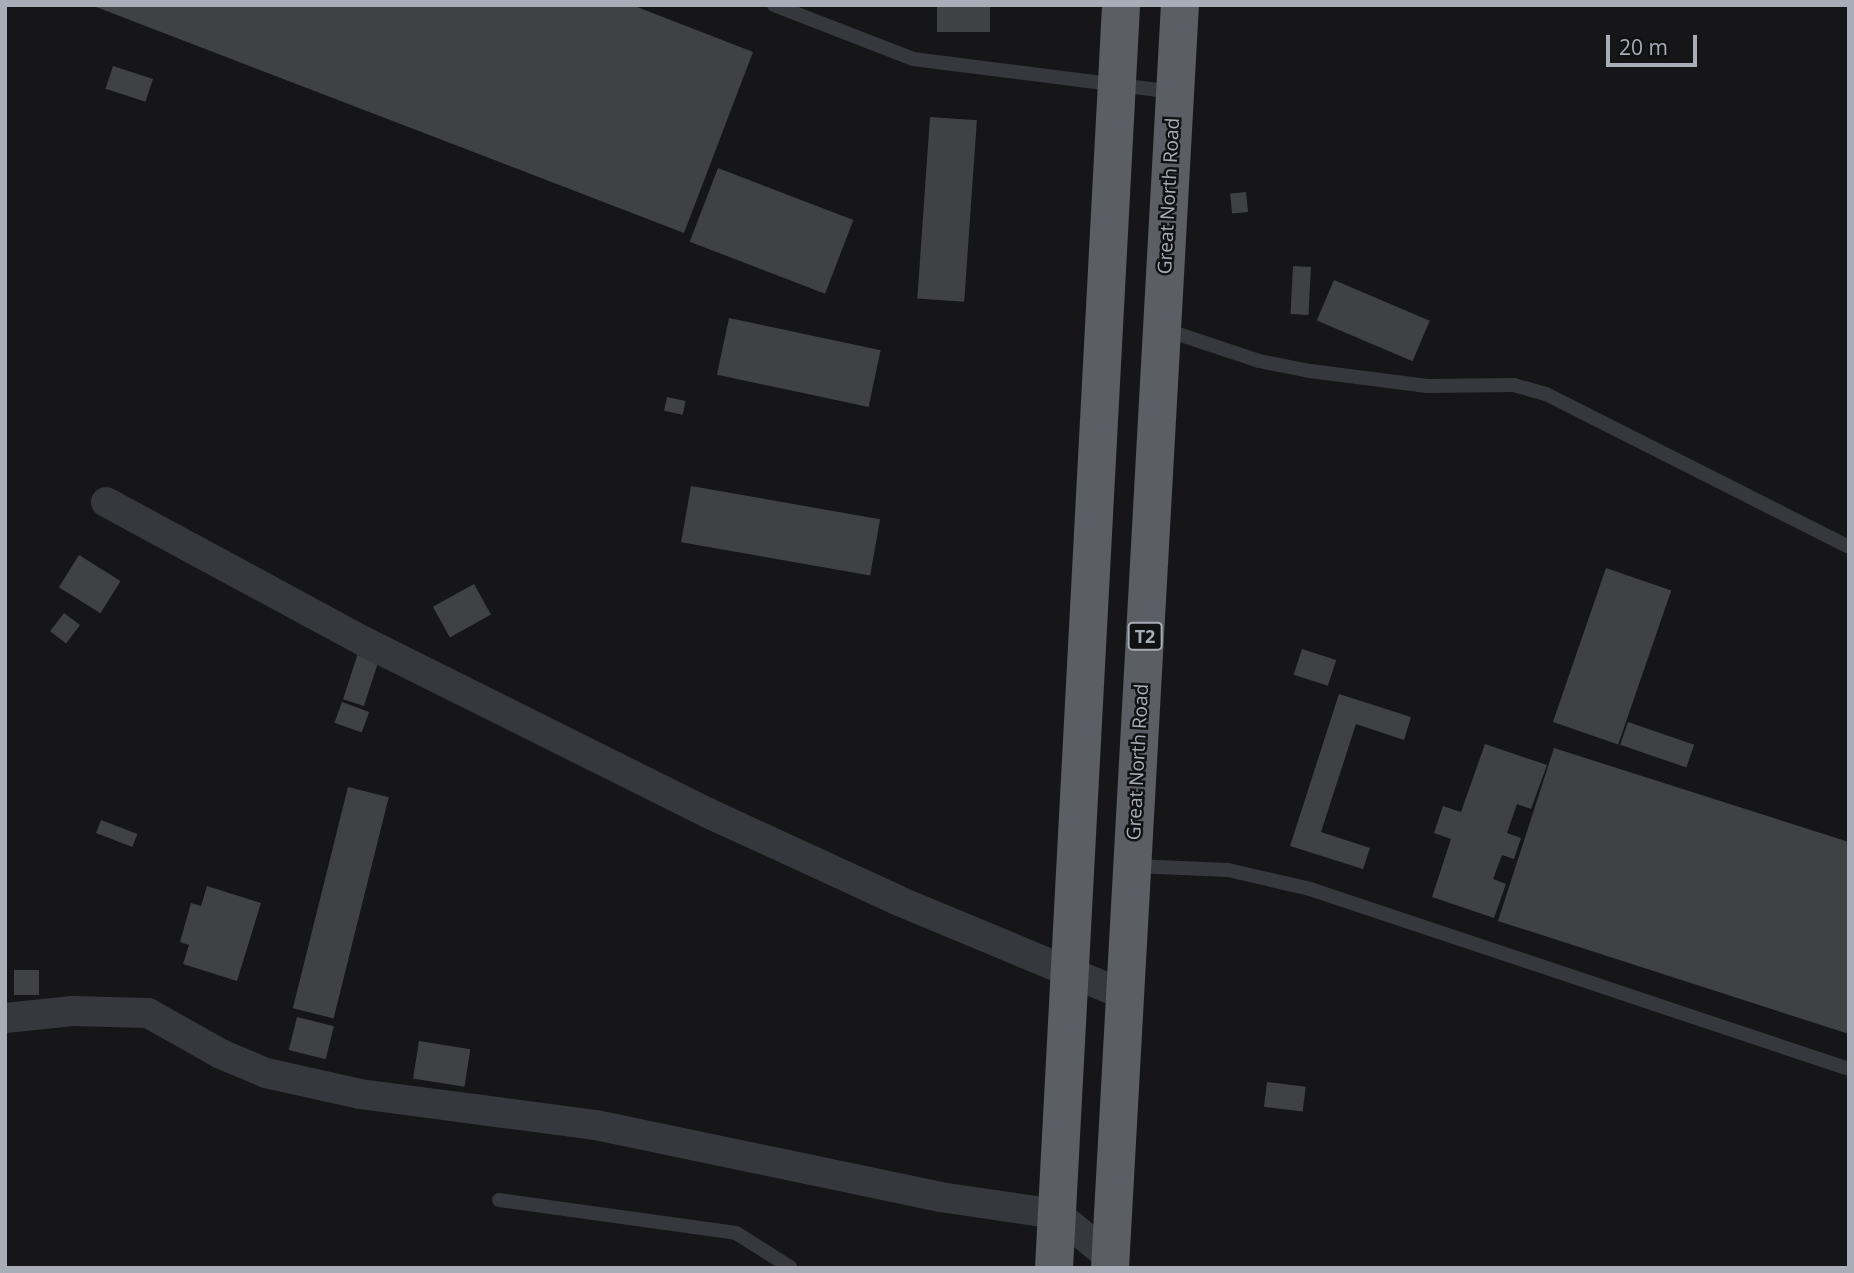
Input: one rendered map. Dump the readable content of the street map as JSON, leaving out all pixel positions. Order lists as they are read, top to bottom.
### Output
{
  "streets": {
    "highway": ["Great North Road", "T2"]
  },
  "scale_bar": "20 m"
}
